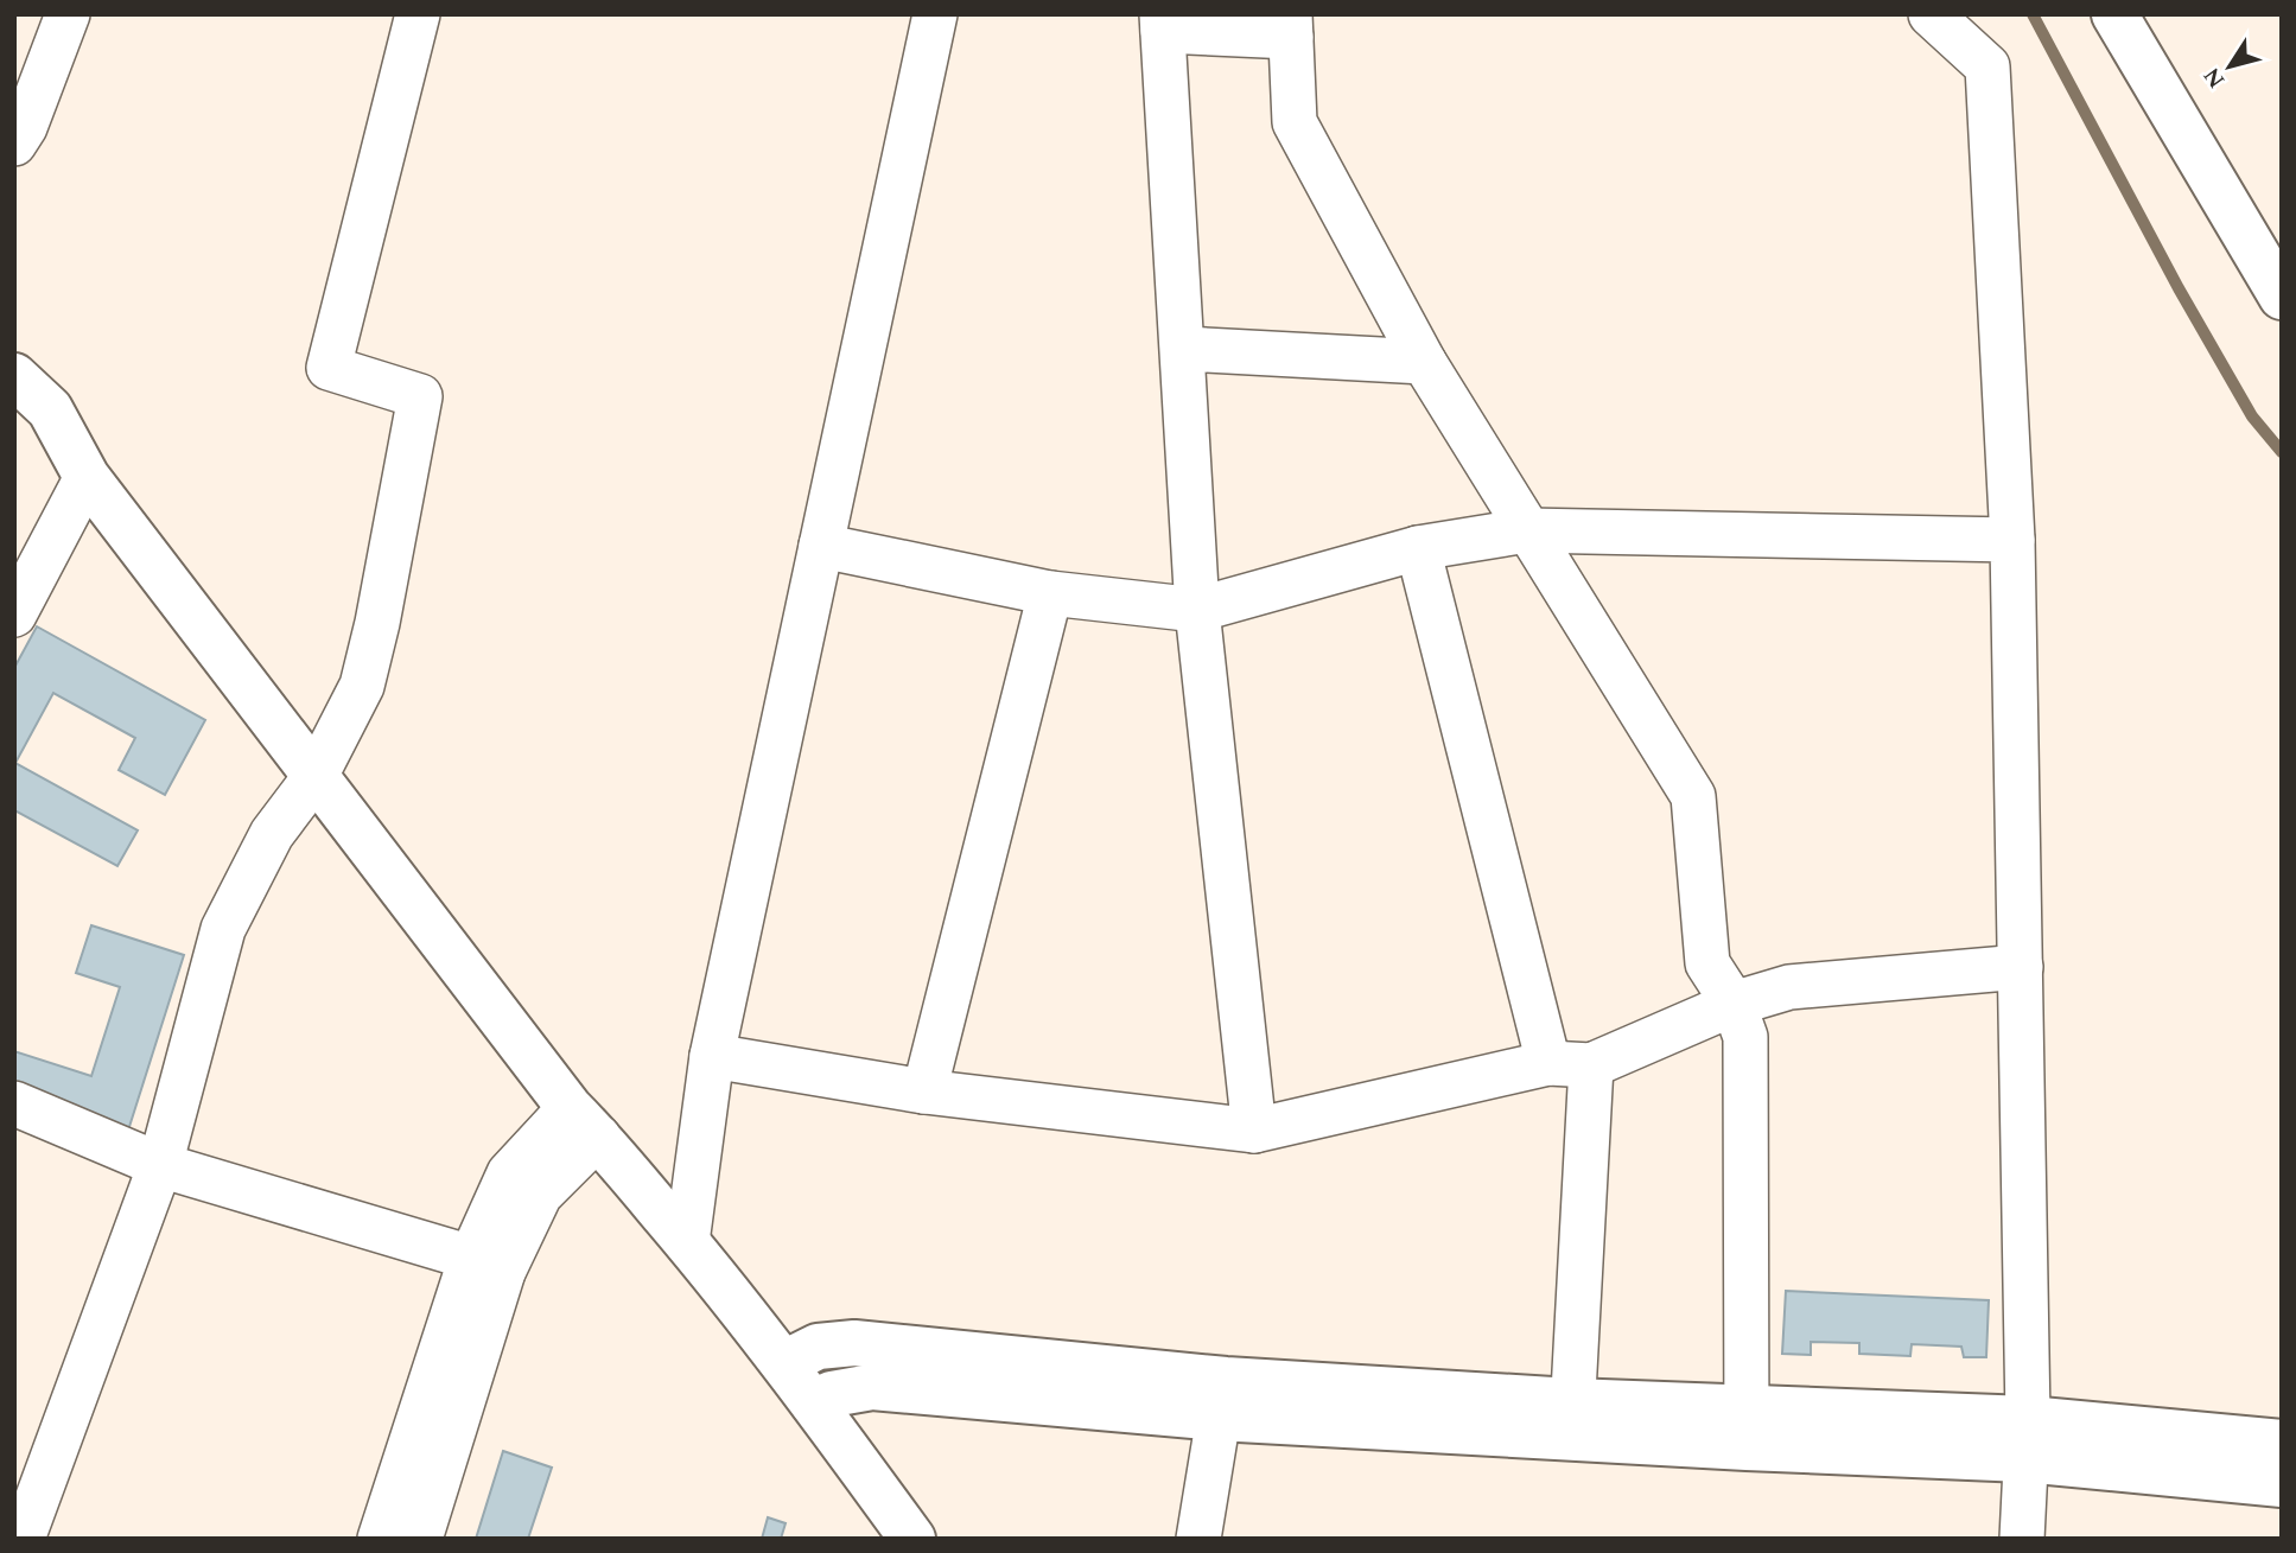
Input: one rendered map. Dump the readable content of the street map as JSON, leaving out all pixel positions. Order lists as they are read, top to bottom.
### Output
{
  "north": "bottom left"
}
